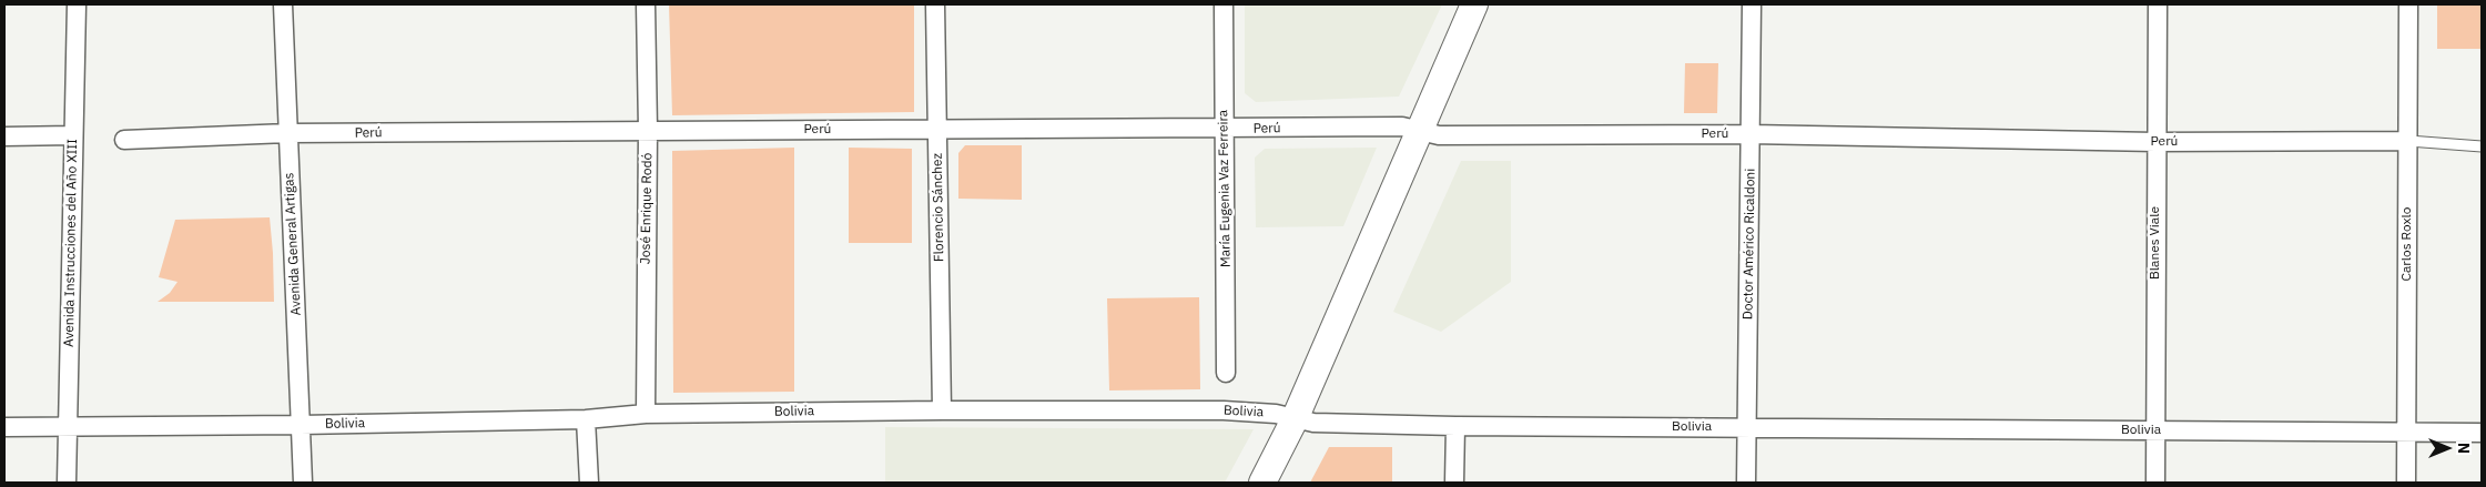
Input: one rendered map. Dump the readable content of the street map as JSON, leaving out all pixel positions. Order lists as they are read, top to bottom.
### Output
{
  "streets": {
    "street": [
      "Perú",
      "María Eugenia Vaz Ferreira",
      "Florencio Sánchez",
      "José Enrique Rodó",
      "Avenida Instrucciones del Año XIII",
      "Blanes Viale",
      "Avenida General Artigas",
      "Doctor Américo Ricaldoni",
      "Carlos Roxlo",
      "Bolivia"
    ]
  },
  "crossings": [
    ["Perú", "María Eugenia Vaz Ferreira"],
    ["Perú", "Florencio Sánchez"],
    ["Perú", "José Enrique Rodó"],
    ["Perú", "Blanes Viale"],
    ["Perú", "Avenida General Artigas"],
    ["Perú", "Doctor Américo Ricaldoni"],
    ["Perú", "Carlos Roxlo"],
    ["Florencio Sánchez", "Bolivia"],
    ["José Enrique Rodó", "Bolivia"],
    ["Avenida Instrucciones del Año XIII", "Bolivia"],
    ["Blanes Viale", "Bolivia"],
    ["Avenida General Artigas", "Bolivia"],
    ["Doctor Américo Ricaldoni", "Bolivia"],
    ["Carlos Roxlo", "Bolivia"]
  ],
  "north": "right"
}
